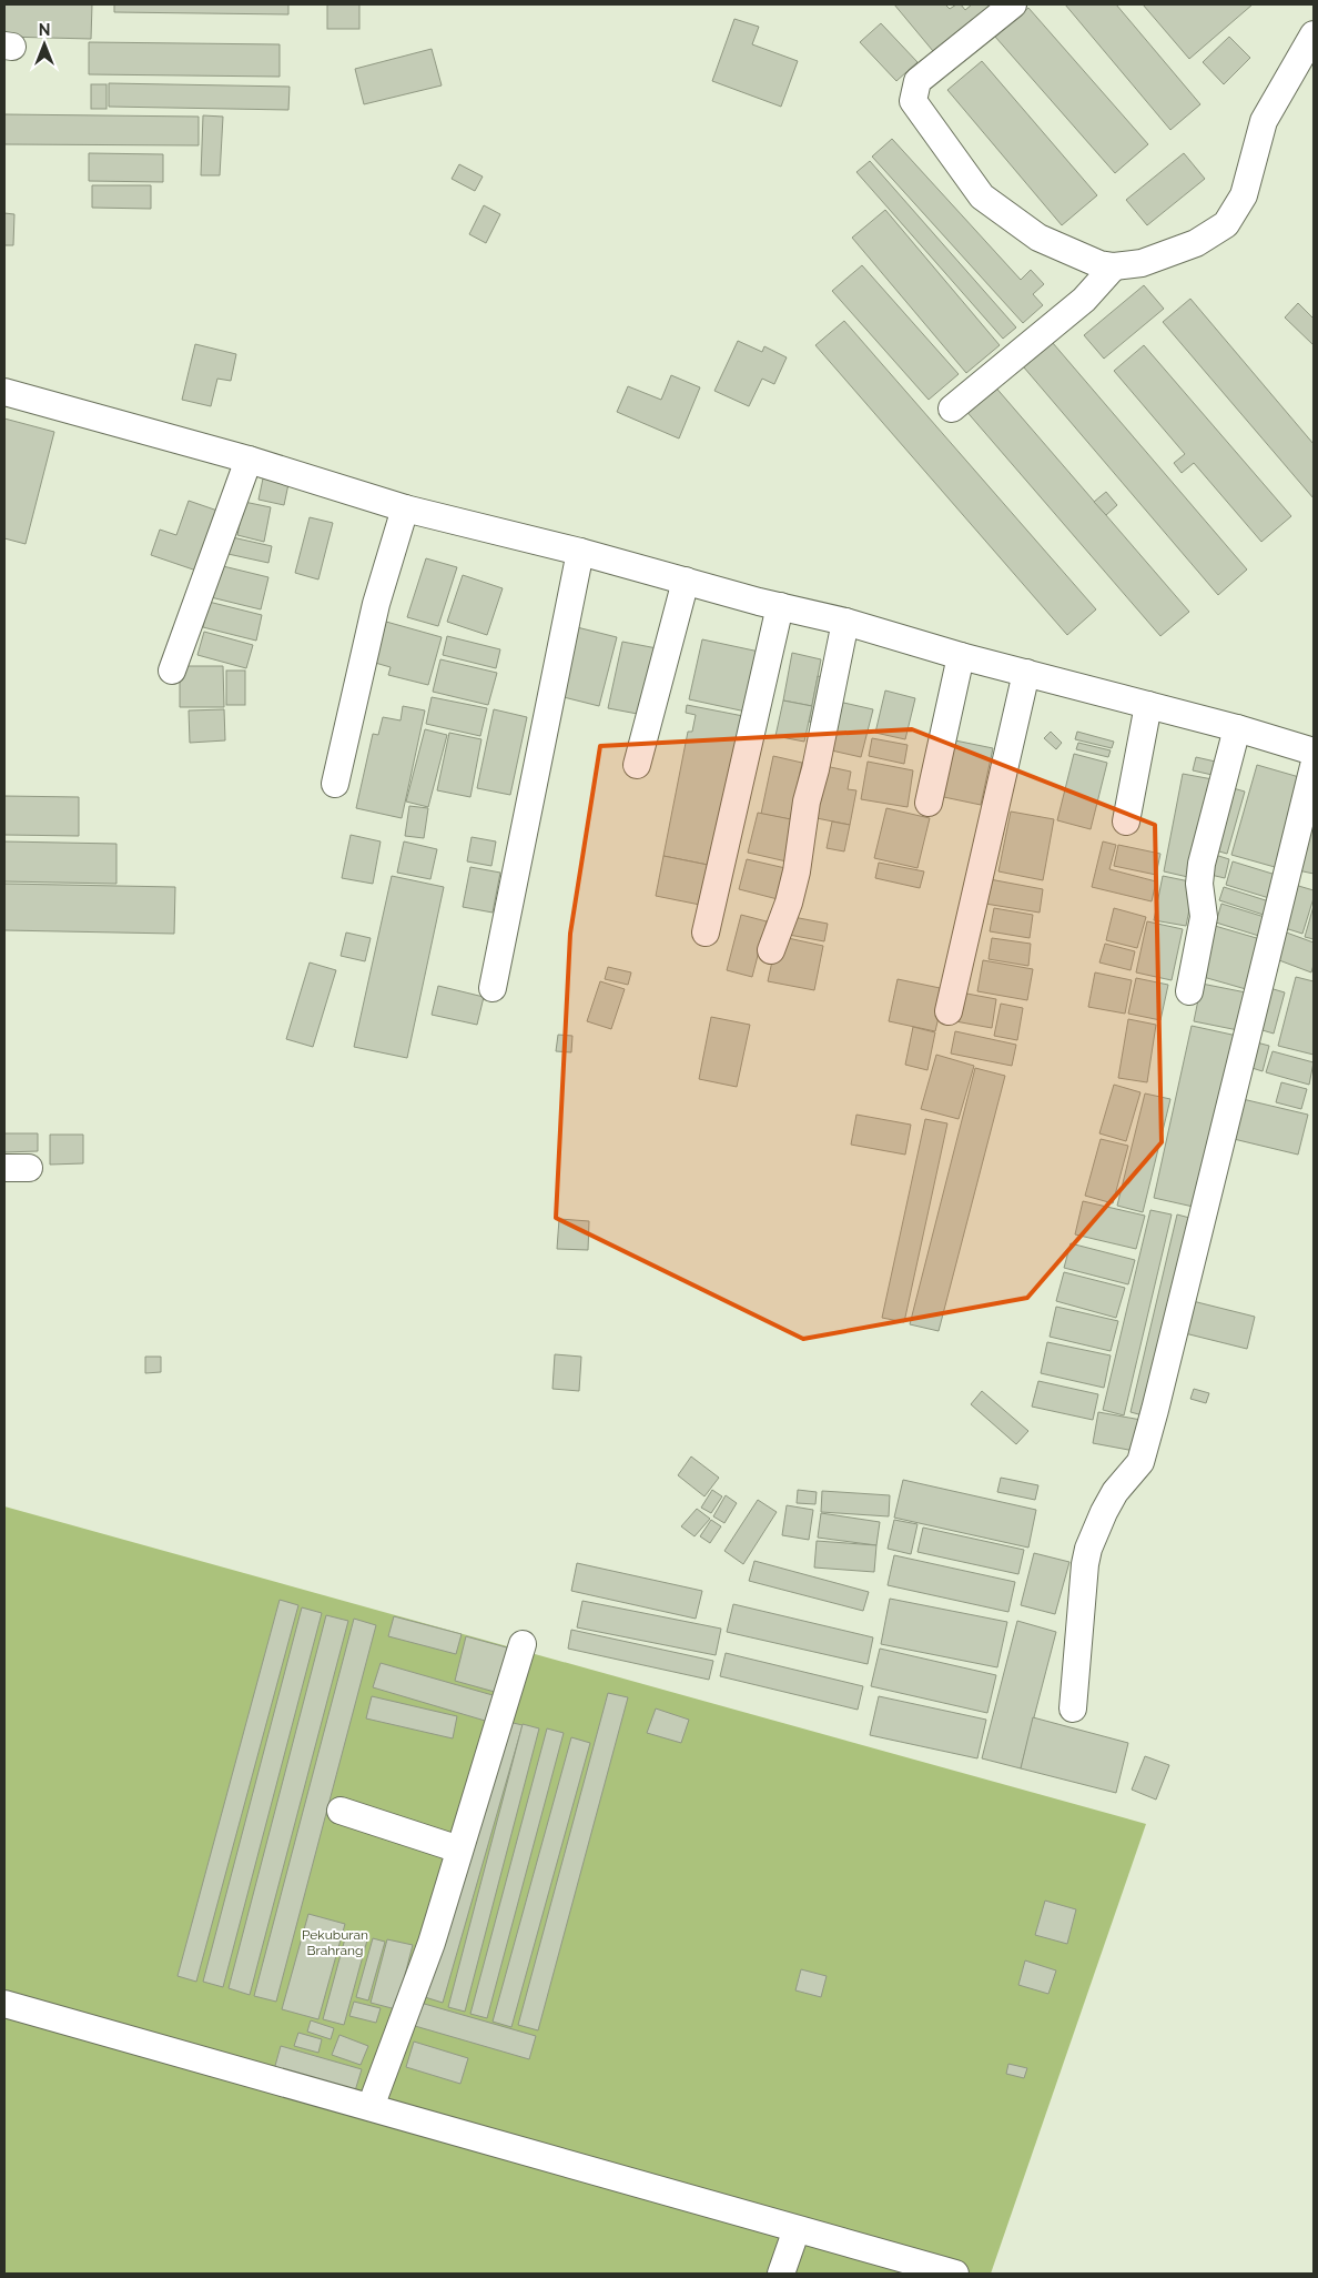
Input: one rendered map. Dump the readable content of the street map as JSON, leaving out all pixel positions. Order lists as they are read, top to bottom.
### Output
{
  "parks": ["Pekuburan Brahrang"],
  "north": "top"
}
